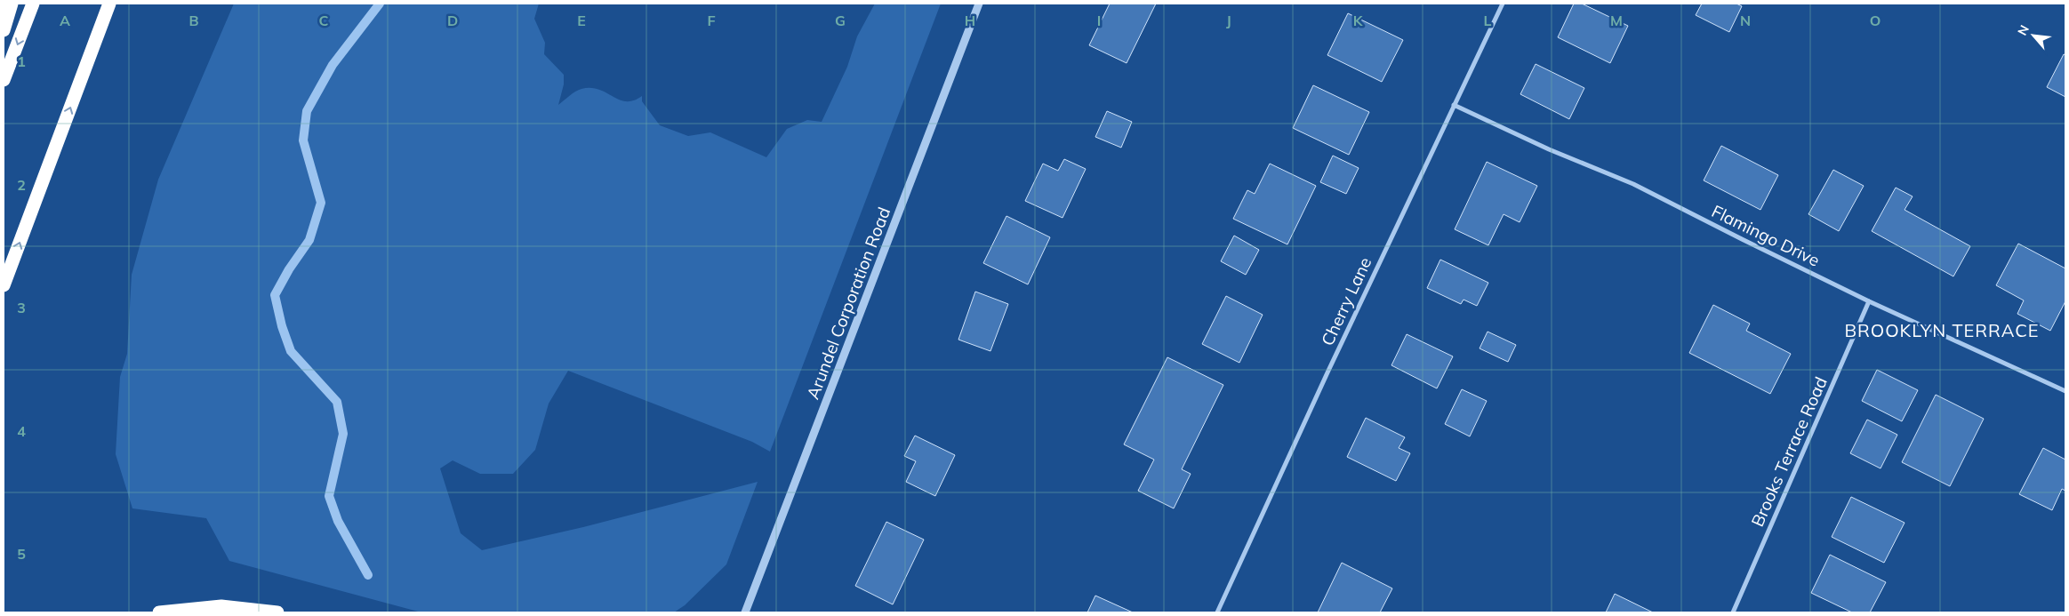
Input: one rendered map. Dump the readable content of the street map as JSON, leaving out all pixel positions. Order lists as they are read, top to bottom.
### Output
{
  "streets": {
    "street": [
      "Flamingo Drive",
      "Cherry Lane",
      "Arundel Corporation Road",
      "Brooks Terrace Road"
    ]
  },
  "crossings": [
    ["Flamingo Drive", "Cherry Lane"],
    ["Flamingo Drive", "Brooks Terrace Road"]
  ],
  "districts": ["BROOKLYN TERRACE"],
  "north": "top left",
  "grid": {
    "columns": [
      "A",
      "B",
      "C",
      "D",
      "E",
      "F",
      "G",
      "H",
      "I",
      "J",
      "K",
      "L",
      "M",
      "N",
      "O"
    ],
    "rows": [
      "1",
      "2",
      "3",
      "4",
      "5"
    ]
  }
}
